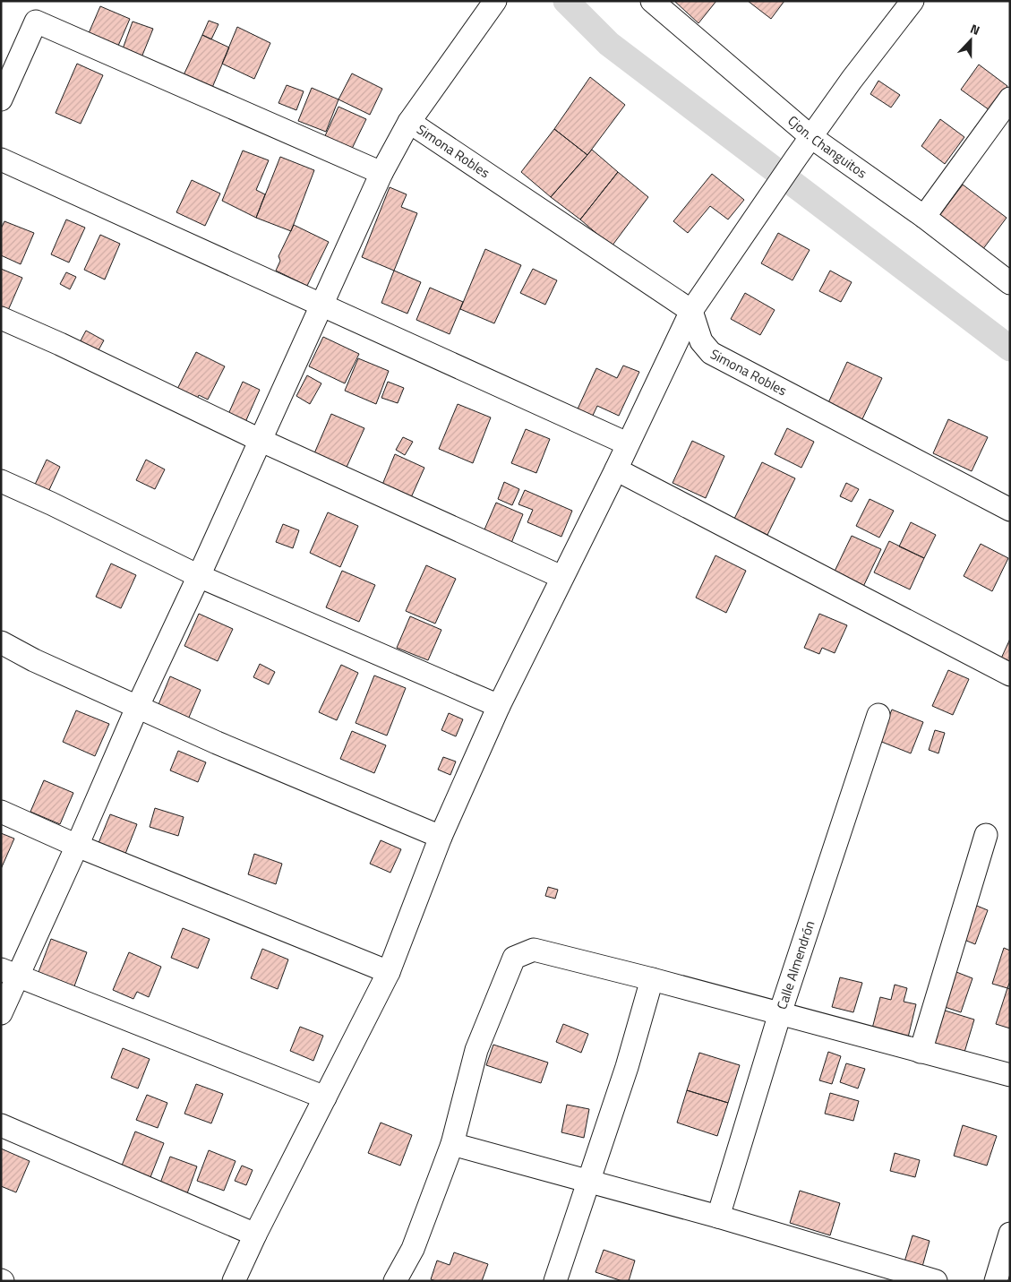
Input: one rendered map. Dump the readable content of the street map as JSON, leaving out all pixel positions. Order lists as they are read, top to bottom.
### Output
{
  "streets": {
    "street": ["Cjon. Changuitos", "Simona Robles", "Calle Almendrón"]
  },
  "north": "top"
}
